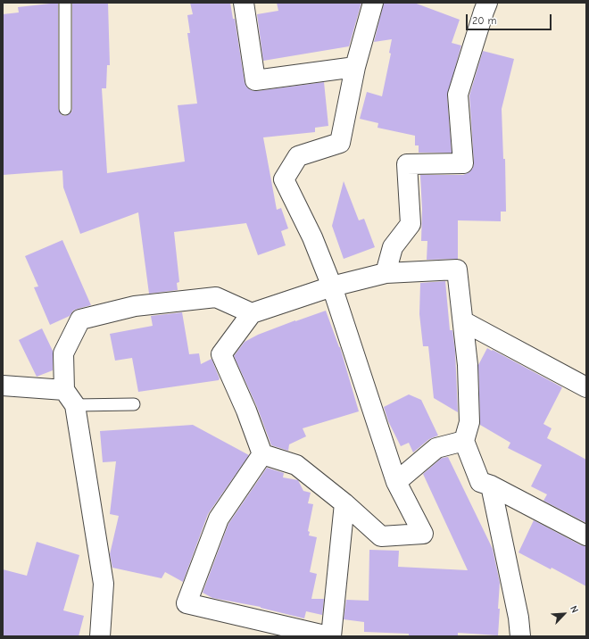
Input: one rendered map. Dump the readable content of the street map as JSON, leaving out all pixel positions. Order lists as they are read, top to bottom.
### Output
{
  "scale_bar": "20 m",
  "north": "top right"
}
